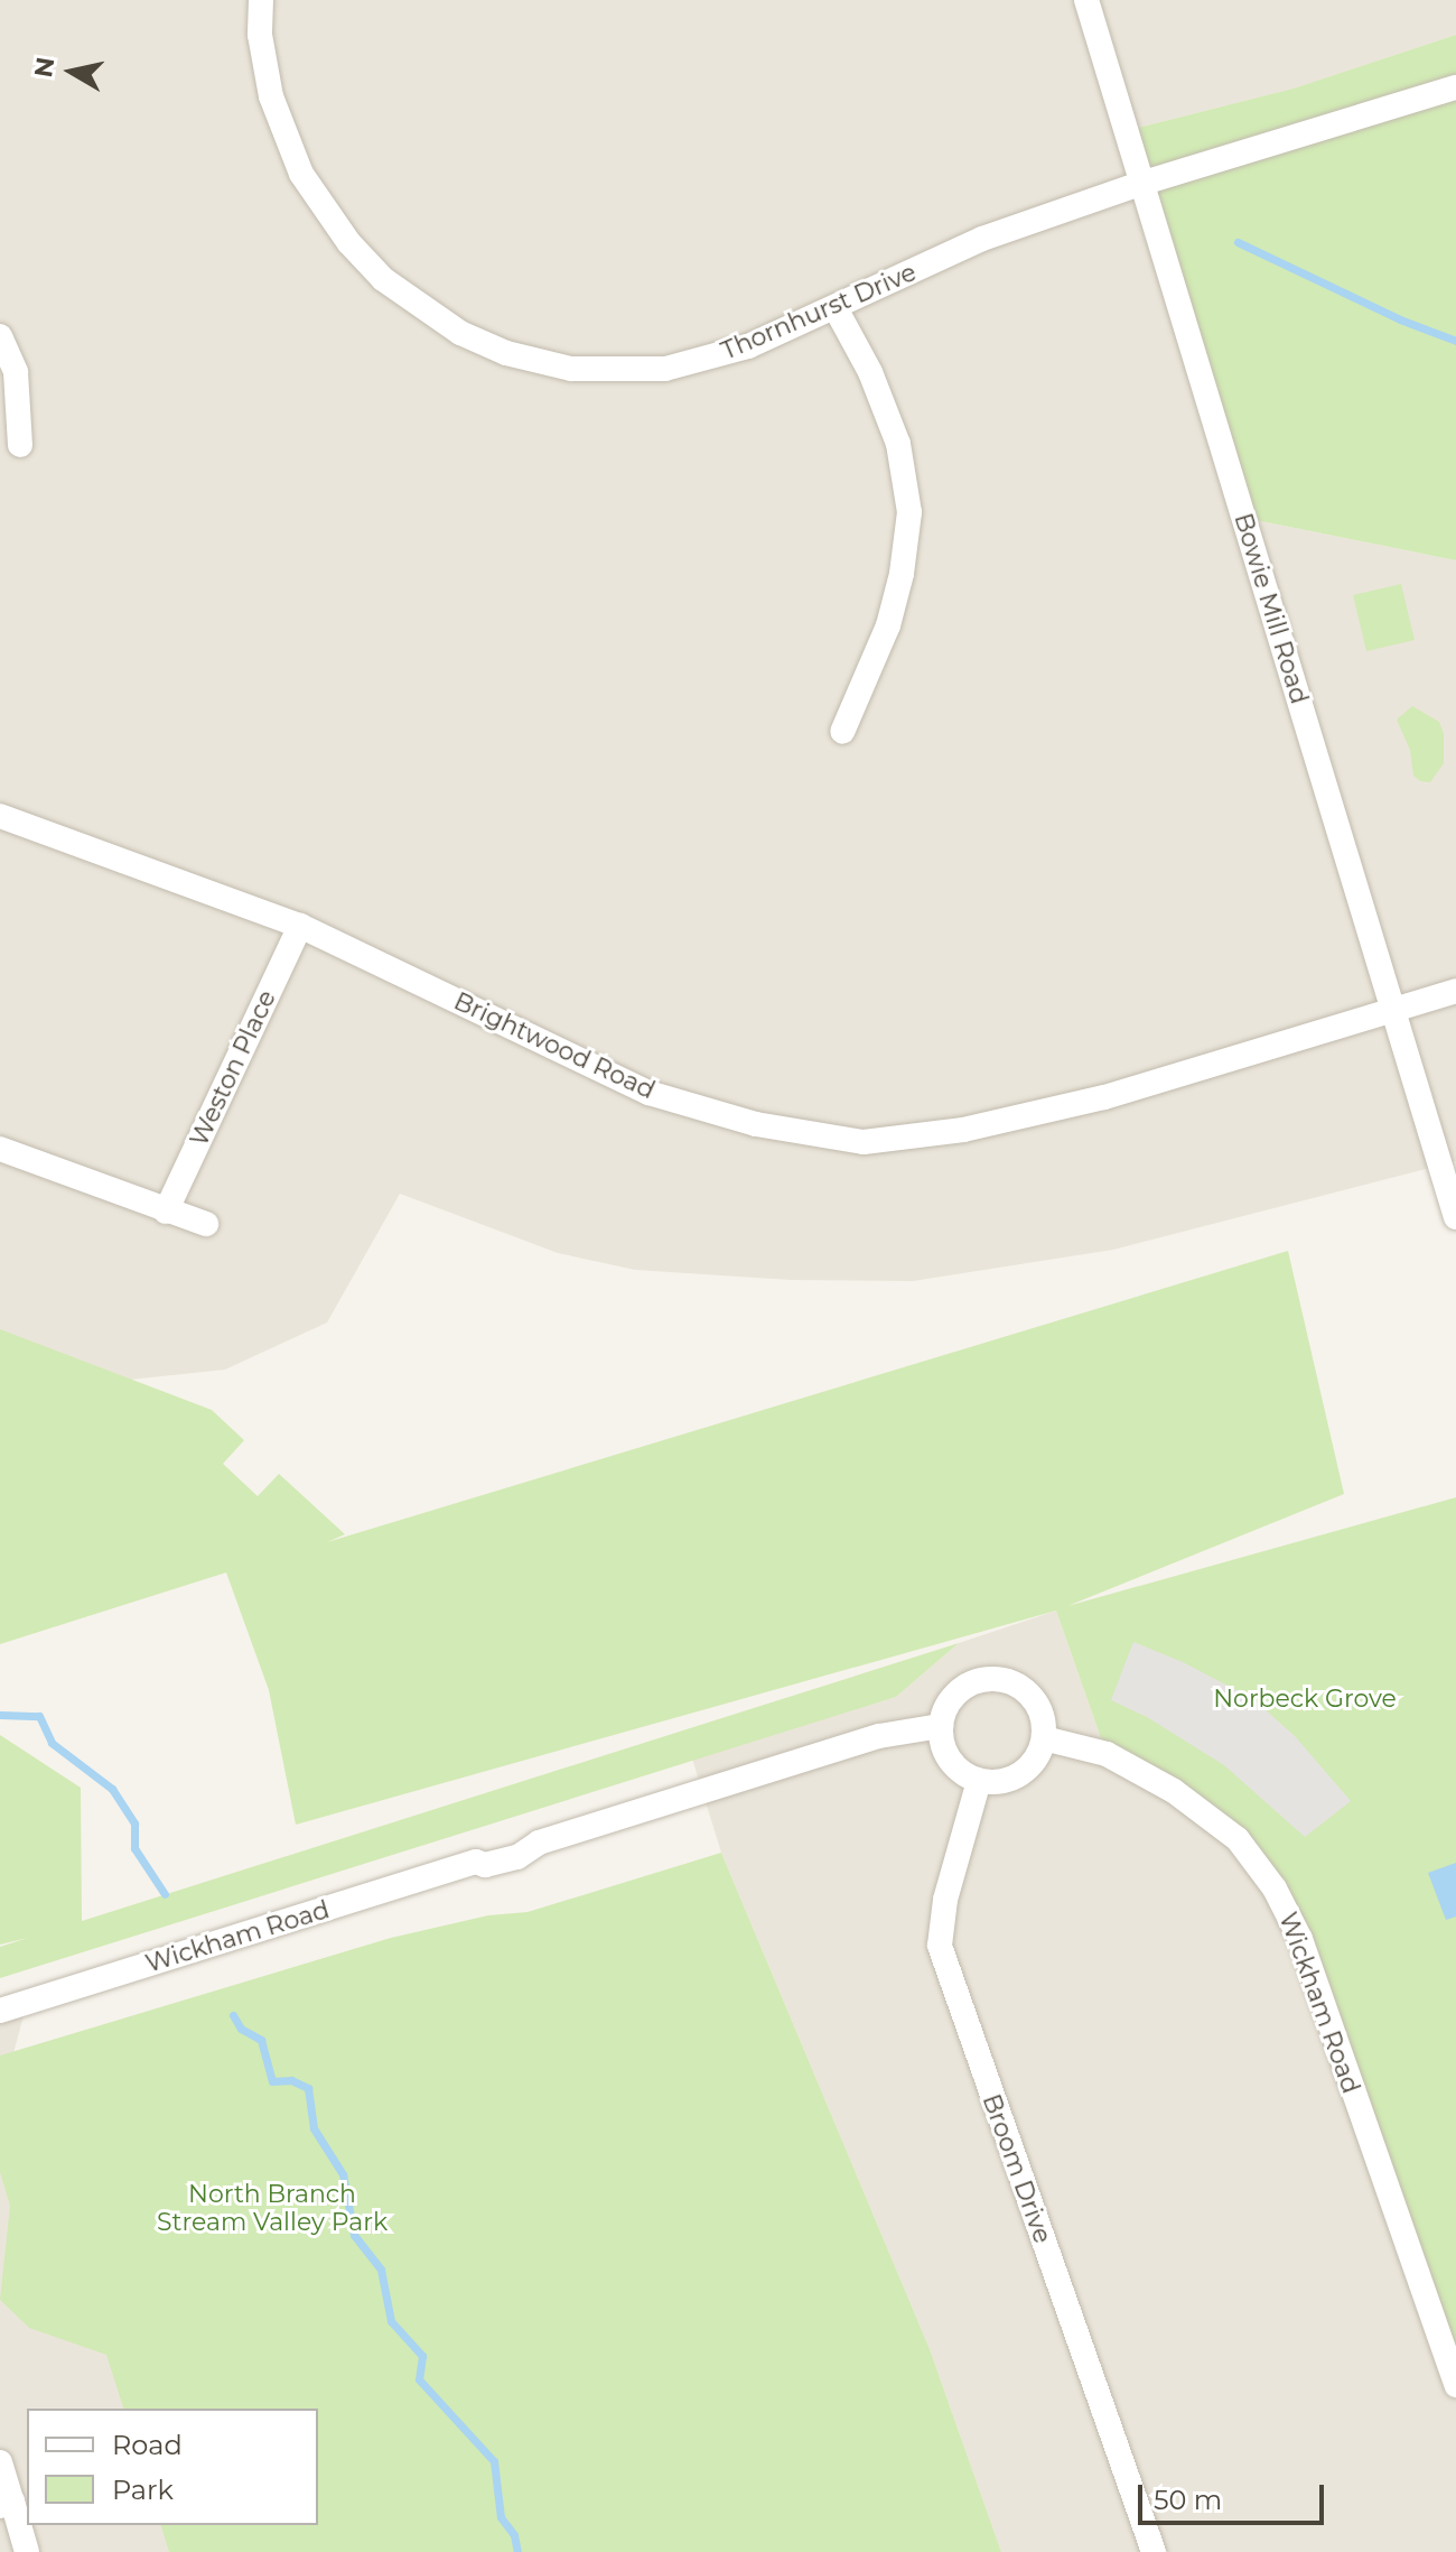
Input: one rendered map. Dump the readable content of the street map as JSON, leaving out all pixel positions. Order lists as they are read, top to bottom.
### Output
{
  "streets": {
    "street": [
      "Thornhurst Drive",
      "Bowie Mill Road",
      "Brightwood Road",
      "Weston Place",
      "Wickham Road",
      "Broom Drive"
    ]
  },
  "crossings": [
    ["Thornhurst Drive", "Bowie Mill Road"],
    ["Bowie Mill Road", "Brightwood Road"],
    ["Brightwood Road", "Weston Place"],
    ["Wickham Road", "Broom Drive"]
  ],
  "parks": ["Norbeck Grove", "North Branch Stream Valley Park"],
  "legend": ["Road", "Park"],
  "scale_bar": "50 m",
  "north": "left"
}
